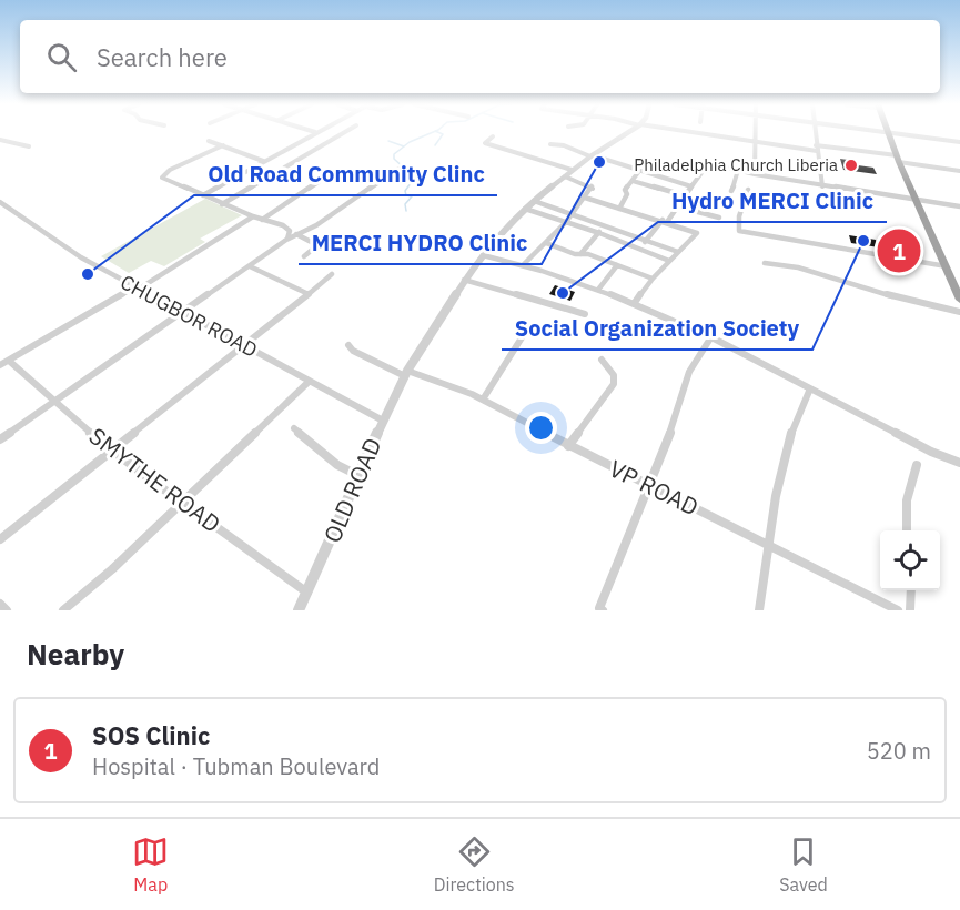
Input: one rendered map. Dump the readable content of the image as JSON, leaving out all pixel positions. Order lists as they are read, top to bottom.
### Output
{
  "streets": {
    "street": [
      "CHUGBOR ROAD",
      "SMYTHE ROAD",
      "VP ROAD",
      "OLD ROAD"
    ]
  },
  "crossings": [
    ["CHUGBOR ROAD", "OLD ROAD"],
    ["SMYTHE ROAD", "OLD ROAD"],
    ["VP ROAD", "OLD ROAD"]
  ],
  "places": [
    "MERCI HYDRO Clinic",
    "Philadelphia Church Liberia",
    "Social Organization Society",
    "Old Road Community Clinc",
    "Hydro MERCI Clinic"
  ],
  "page": {
    "search": "Search here",
    "pins": "1",
    "heading": "Nearby",
    "list": [
      {
        "mark": "1",
        "name": "SOS Clinic",
        "note": "Hospital · Tubman Boulevard",
        "value": "520 m"
      }
    ],
    "nav": ["Map", "Directions", "Saved"]
  }
}
